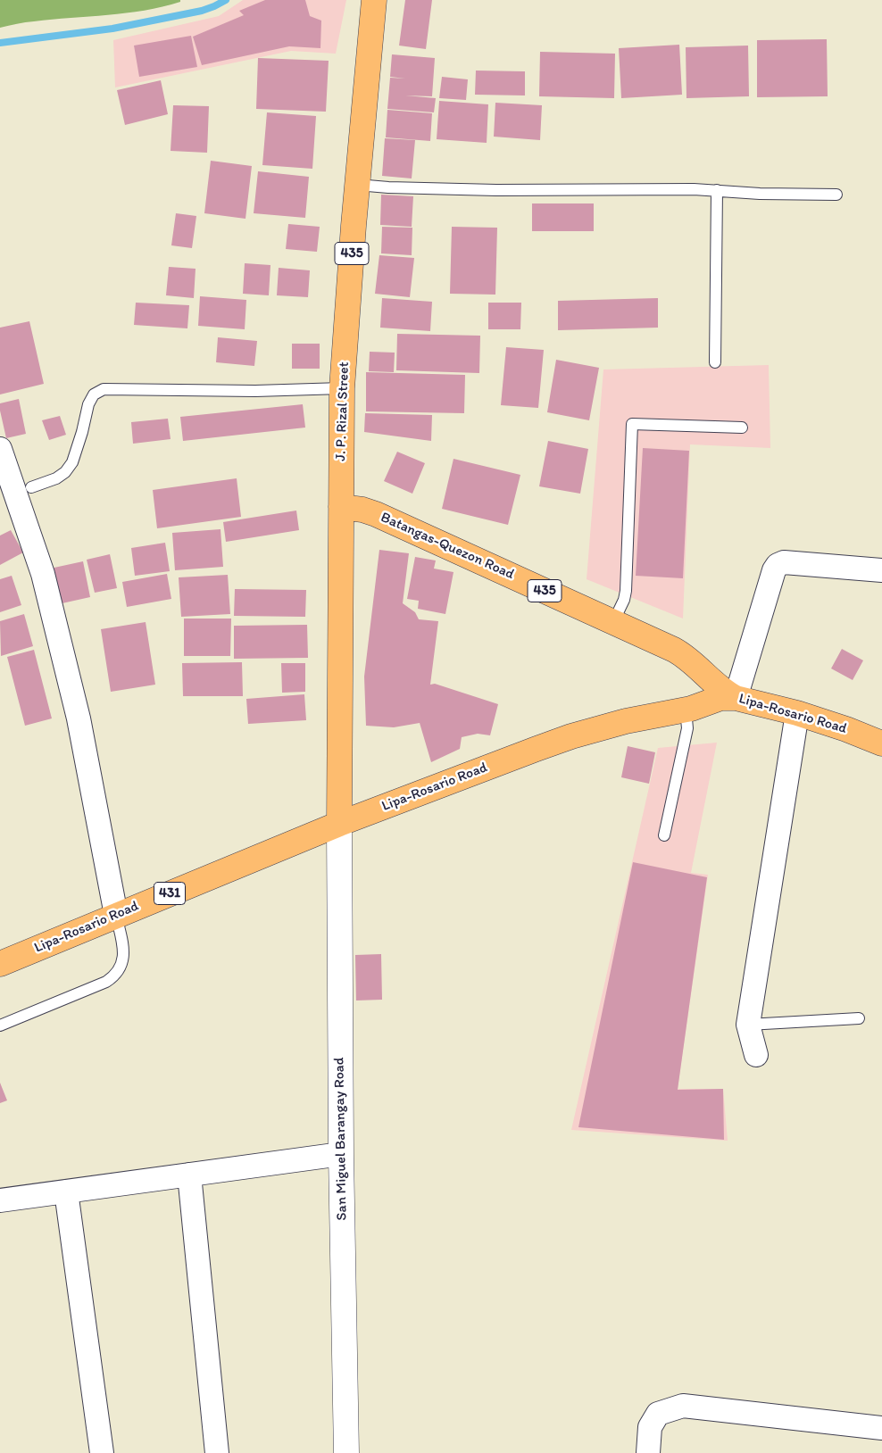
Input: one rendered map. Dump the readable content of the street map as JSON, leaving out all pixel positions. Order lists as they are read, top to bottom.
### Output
{
  "streets": {
    "main road": [
      "435",
      "J. P. Rizal Street",
      "Batangas-Quezon Road",
      "Lipa-Rosario Road",
      "431"
    ],
    "street": ["San Miguel Barangay Road"]
  },
  "crossings": [
    ["J. P. Rizal Street", "Batangas-Quezon Road"],
    ["J. P. Rizal Street", "Lipa-Rosario Road"],
    ["J. P. Rizal Street", "San Miguel Barangay Road"],
    ["Batangas-Quezon Road", "Lipa-Rosario Road"],
    ["Lipa-Rosario Road", "San Miguel Barangay Road"]
  ]
}
